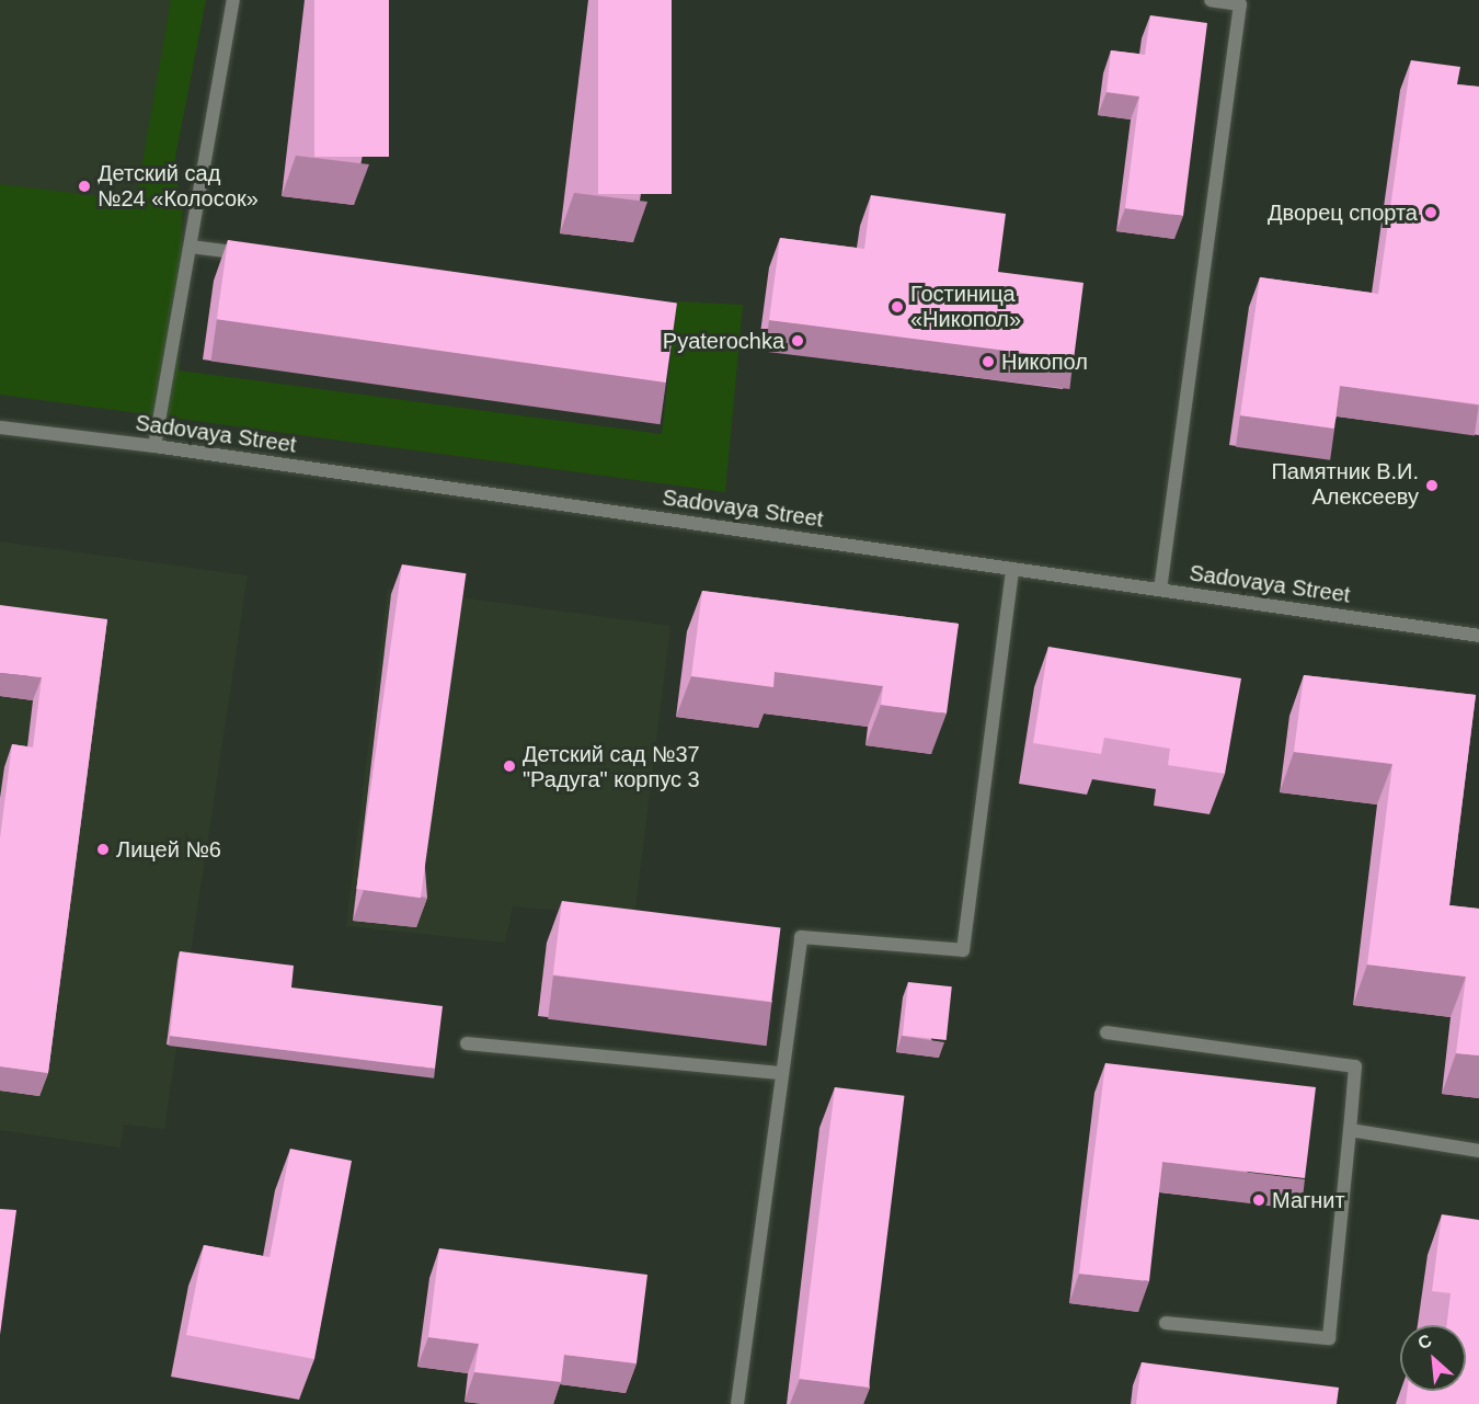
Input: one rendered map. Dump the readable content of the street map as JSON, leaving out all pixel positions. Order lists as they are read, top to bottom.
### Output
{
  "streets": {
    "street": ["Sadovaya Street"]
  },
  "places": [
    "Детский сад №24 «Колосок»",
    "Дворец спорта",
    "Гостиница «Никопол»",
    "Pyaterochka",
    "Никопол",
    "Памятник В.И. Алексееву",
    "Детский сад №37 \"Радуга\" корпус 3",
    "Лицей №6",
    "Магнит"
  ],
  "north": "top left"
}
